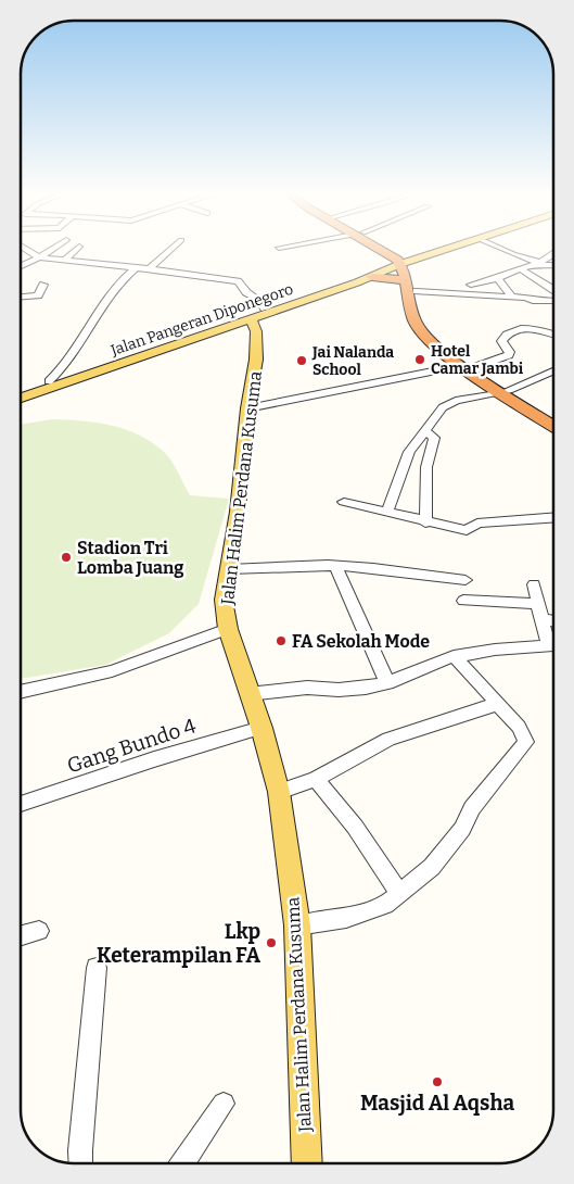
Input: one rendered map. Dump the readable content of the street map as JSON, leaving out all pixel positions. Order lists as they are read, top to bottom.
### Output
{
  "streets": {
    "main road": ["Jalan Pangeran Diponegoro", "Jalan Halim Perdana Kusuma"],
    "street": ["Gang Bundo 4"]
  },
  "crossings": [
    ["Jalan Pangeran Diponegoro", "Jalan Halim Perdana Kusuma"],
    ["Jalan Halim Perdana Kusuma", "Gang Bundo 4"]
  ],
  "places": [
    "Hotel Camar Jambi",
    "Jai Nalanda School",
    "Stadion Tri Lomba Juang",
    "FA Sekolah Mode",
    "Lkp Keterampilan FA",
    "Masjid Al Aqsha"
  ]
}
